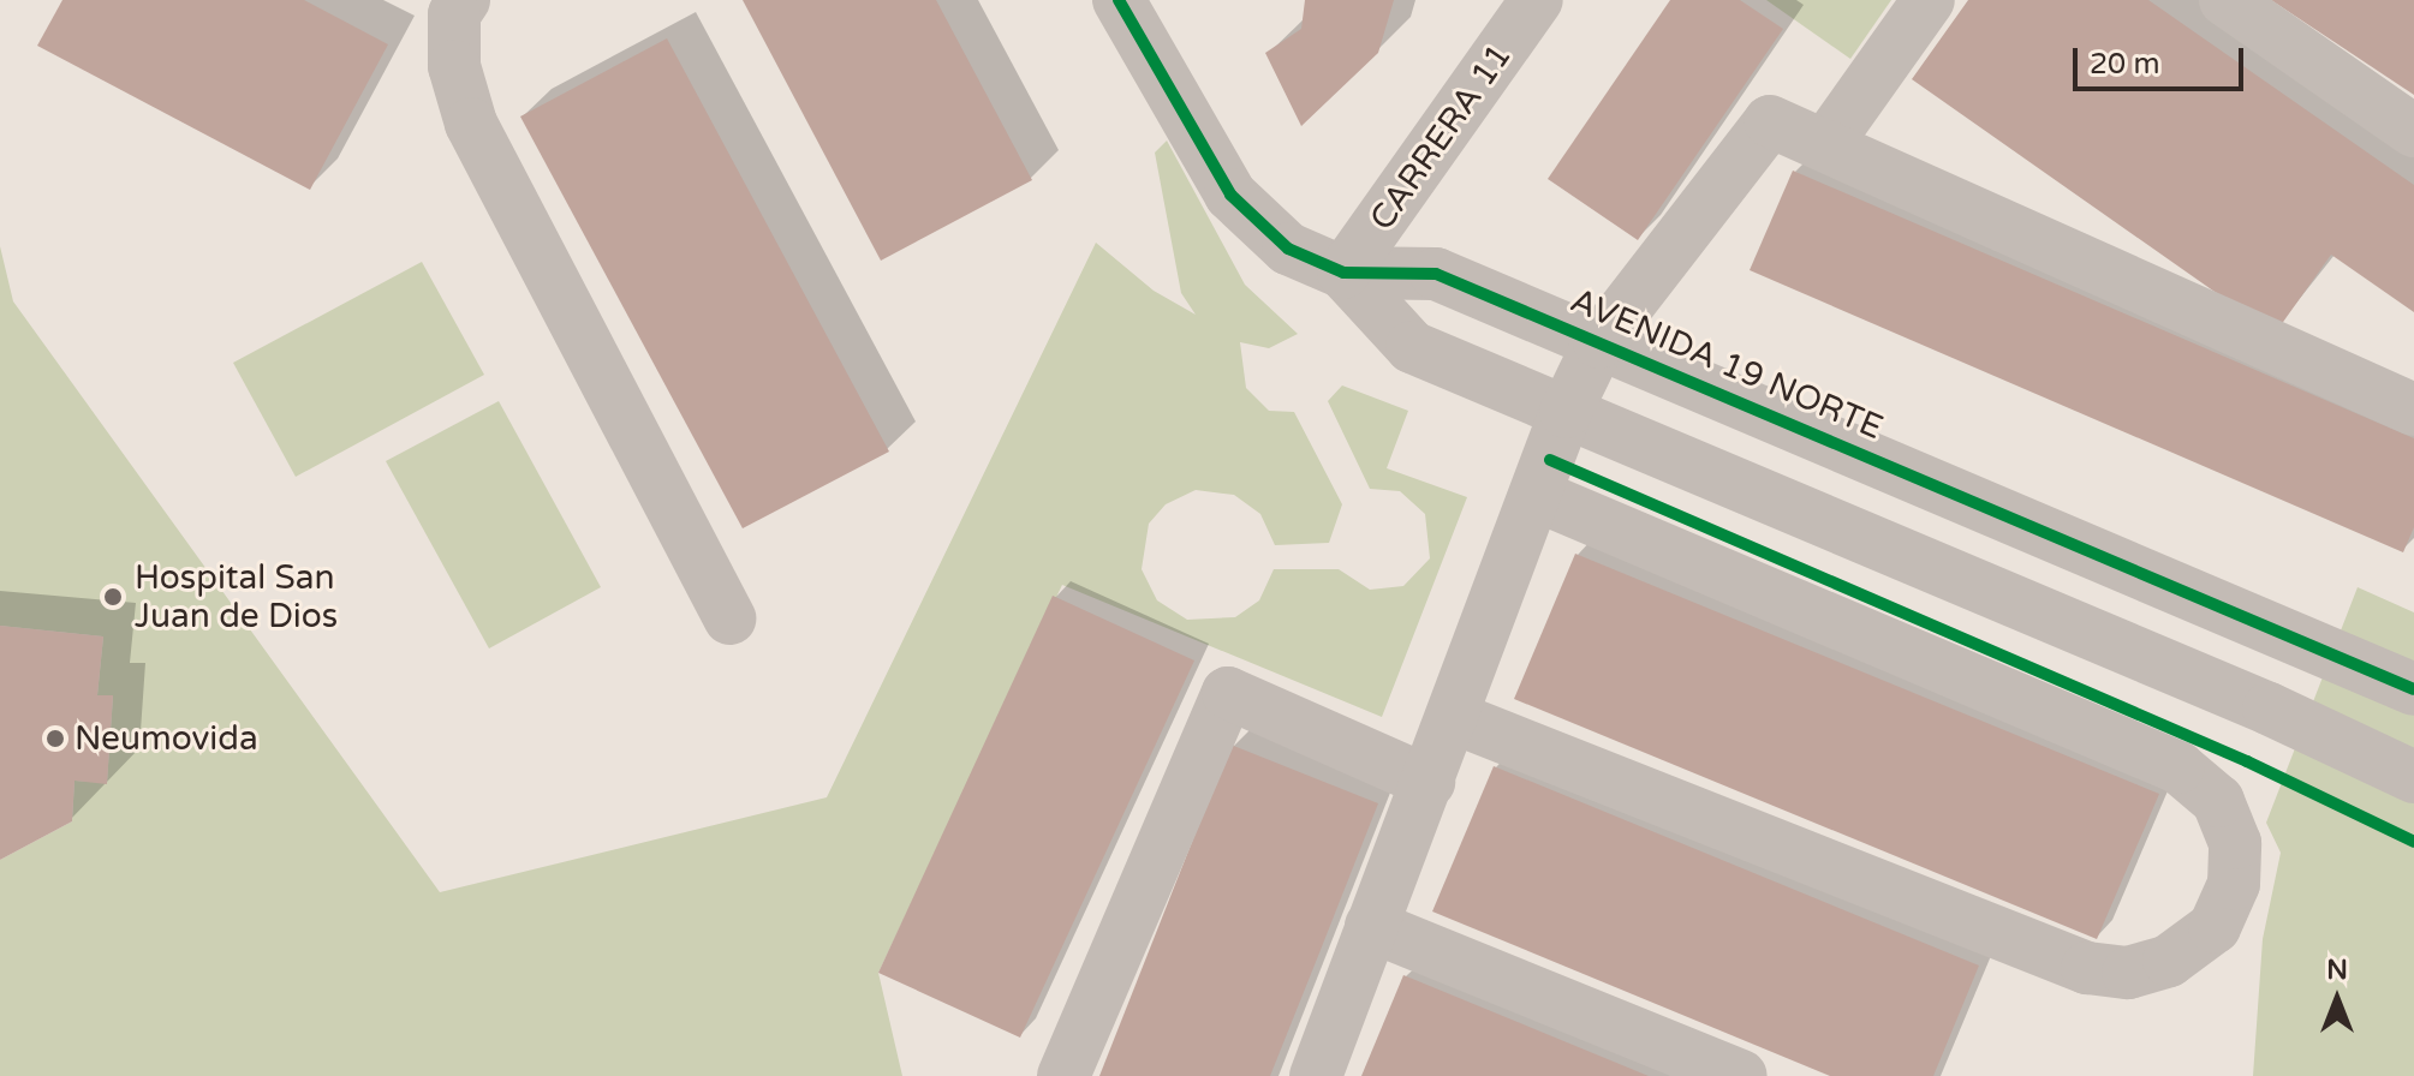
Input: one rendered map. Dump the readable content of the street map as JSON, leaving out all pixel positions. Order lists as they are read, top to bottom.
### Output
{
  "streets": {
    "street": ["CARRERA 11", "AVENIDA 19 NORTE"]
  },
  "crossings": [
    ["CARRERA 11", "AVENIDA 19 NORTE"]
  ],
  "places": ["Hospital San Juan de Dios", "Neumovida"],
  "scale_bar": "20 m",
  "north": "top"
}
